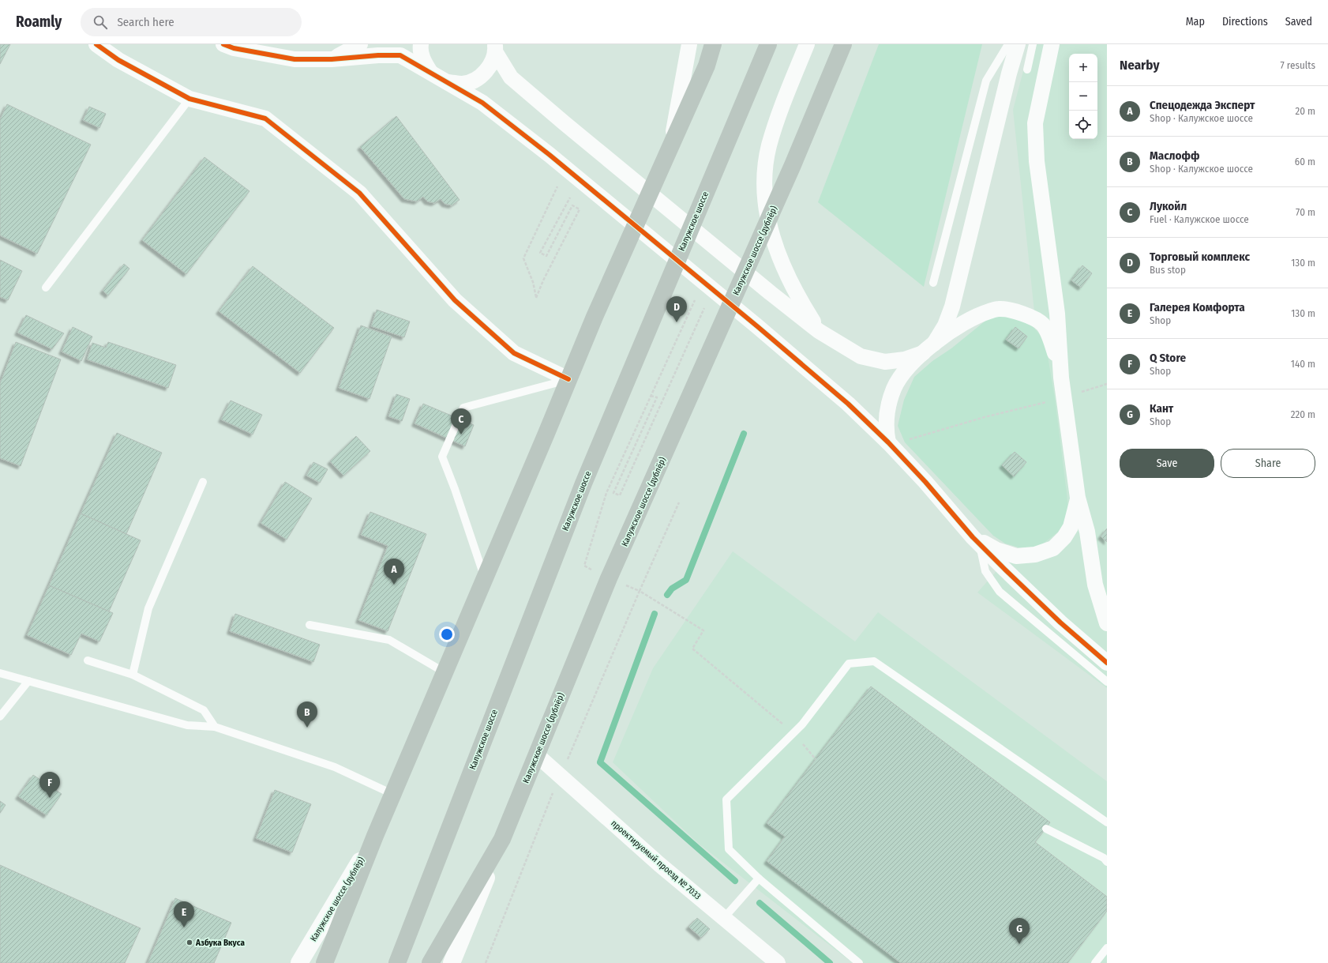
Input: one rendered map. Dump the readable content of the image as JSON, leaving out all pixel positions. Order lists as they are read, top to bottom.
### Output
{
  "streets": {
    "highway": ["Калужское шоссе", "Калужское шоссе (дублёр)"],
    "street": ["проектируемый проезд № 7033"]
  },
  "crossings": [
    ["Калужское шоссе (дублёр)", "проектируемый проезд № 7033"]
  ],
  "places": ["Азбука Вкуса"],
  "page": {
    "header": "Roamly",
    "search": "Search here",
    "nav": ["Map", "Directions", "Saved"],
    "heading": ["Nearby", "7 results"],
    "map_buttons": ["+", "−"],
    "list": [
      {
        "mark": "A",
        "name": "Спецодежда Эксперт",
        "note": "Shop · Калужское шоссе",
        "value": "20 m"
      },
      {
        "mark": "B",
        "name": "Маслофф",
        "note": "Shop · Калужское шоссе",
        "value": "60 m"
      },
      {
        "mark": "C",
        "name": "Лукойл",
        "note": "Fuel · Калужское шоссе",
        "value": "70 m"
      },
      {
        "mark": "D",
        "name": "Торговый комплекс",
        "note": "Bus stop",
        "value": "130 m"
      },
      {
        "mark": "E",
        "name": "Галерея Комфорта",
        "note": "Shop",
        "value": "130 m"
      },
      {
        "mark": "F",
        "name": "Q Store",
        "note": "Shop",
        "value": "140 m"
      },
      {
        "mark": "G",
        "name": "Кант",
        "note": "Shop",
        "value": "220 m"
      }
    ],
    "pins": [
      "D",
      "C",
      "A",
      "B",
      "F",
      "E",
      "G"
    ],
    "buttons": ["Save", "Share"]
  }
}
